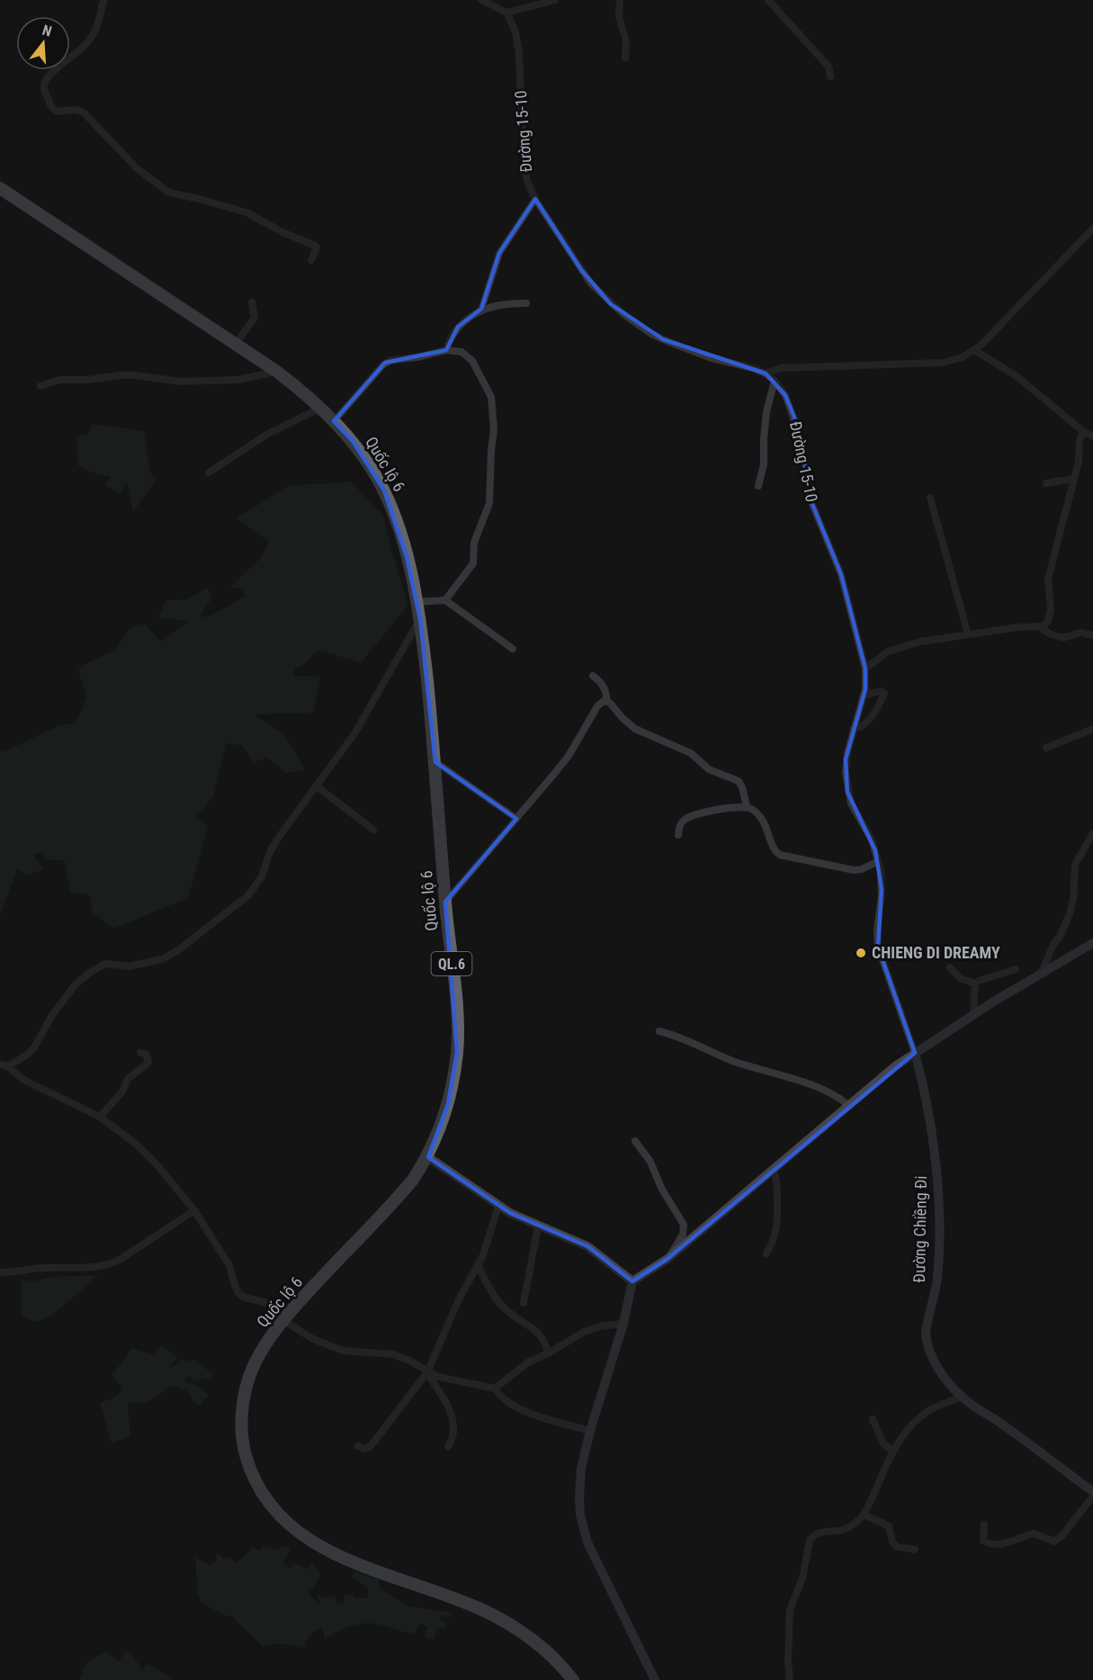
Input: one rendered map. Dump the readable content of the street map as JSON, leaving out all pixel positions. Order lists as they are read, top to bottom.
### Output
{
  "streets": {
    "highway": ["Quốc lộ 6", "QL.6"],
    "street": ["Đường 15-10", "Đường Chiềng Đi"]
  },
  "crossings": [
    ["Đường 15-10", "Đường Chiềng Đi"]
  ],
  "places": ["CHIENG DI DREAMY"],
  "north": "top"
}
